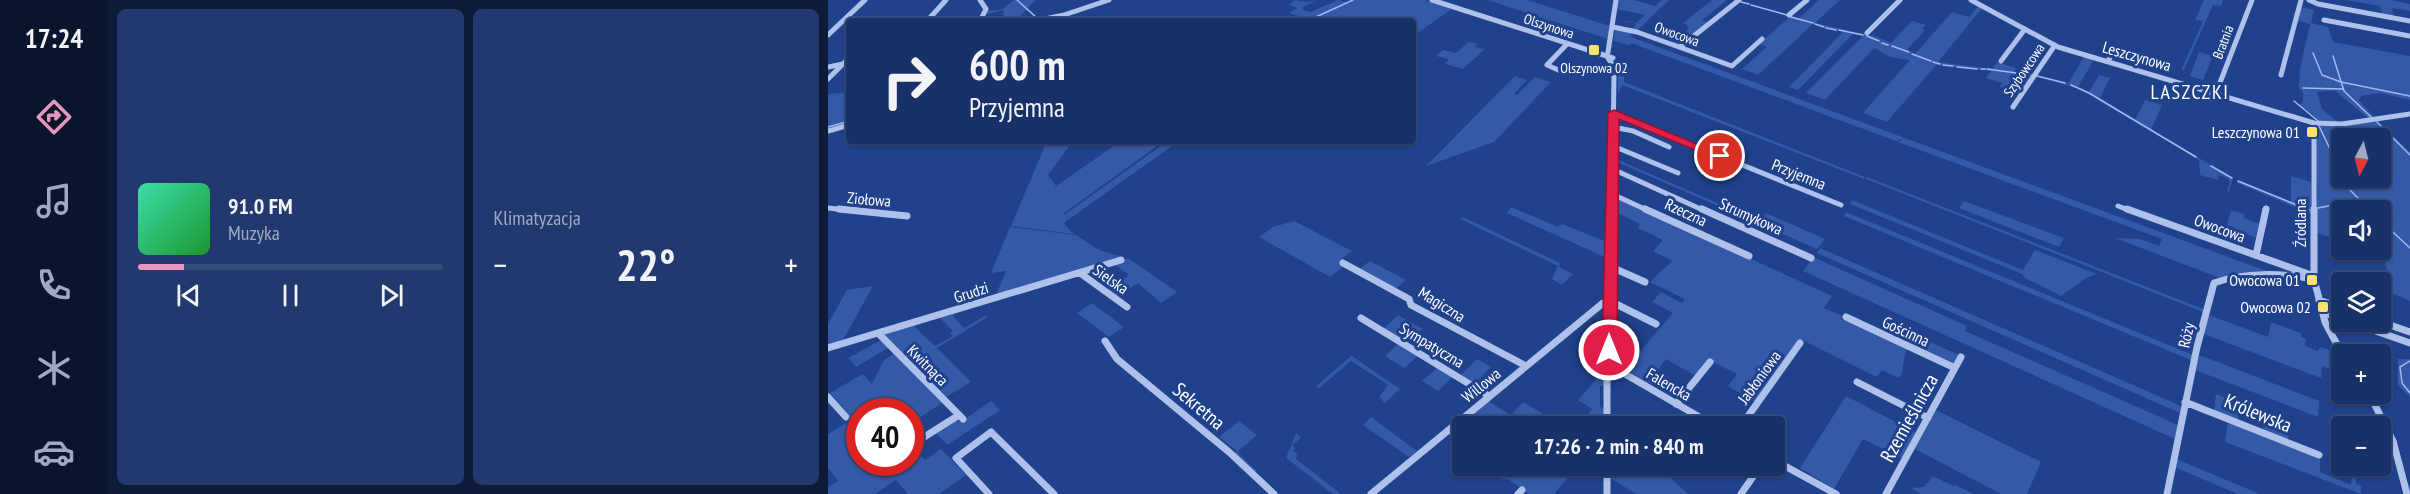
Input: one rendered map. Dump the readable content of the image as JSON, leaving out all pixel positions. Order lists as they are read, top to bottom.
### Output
{
  "streets": {
    "street": [
      "Olszynowa",
      "Owocowa",
      "Bratnia",
      "Leszczynowa",
      "Szybowcowa",
      "Przyjemna",
      "Ziołowa",
      "Rzeczna",
      "Strumykowa",
      "Źródlana",
      "Sielska",
      "Grudzi",
      "Magiczna",
      "Gościnna",
      "Róży",
      "Sympatyczna",
      "Kwitnąca",
      "Jabłoniowa",
      "Falencka",
      "Willowa",
      "Sekretna",
      "Królewska",
      "Rzemieślnicza"
    ]
  },
  "crossings": [
    ["Owocowa", "Źródlana"],
    ["Owocowa", "Róży"],
    ["Bratnia", "Leszczynowa"],
    ["Leszczynowa", "Szybowcowa"],
    ["Leszczynowa", "Źródlana"],
    ["Źródlana", "Róży"],
    ["Sielska", "Grudzi"],
    ["Grudzi", "Kwitnąca"],
    ["Magiczna", "Willowa"],
    ["Gościnna", "Rzemieślnicza"],
    ["Róży", "Królewska"],
    ["Sympatyczna", "Willowa"]
  ],
  "districts": ["LASZCZKI"],
  "places": {
    "transit": [
      "Olszynowa 02",
      "Leszczynowa 01",
      "Owocowa 01",
      "Owocowa 02"
    ]
  },
  "north": "bottom",
  "page": {
    "tabs": "17:24",
    "tile": "Klimatyzacja",
    "turn": ["600 m", "Przyjemna"],
    "map_buttons": ["+", "−"],
    "song": ["91.0 FM", "Muzyka"],
    "heat": ["−", "22°", "+"],
    "limit": "40",
    "trip": "17:26 · 2 min · 840 m"
  }
}
